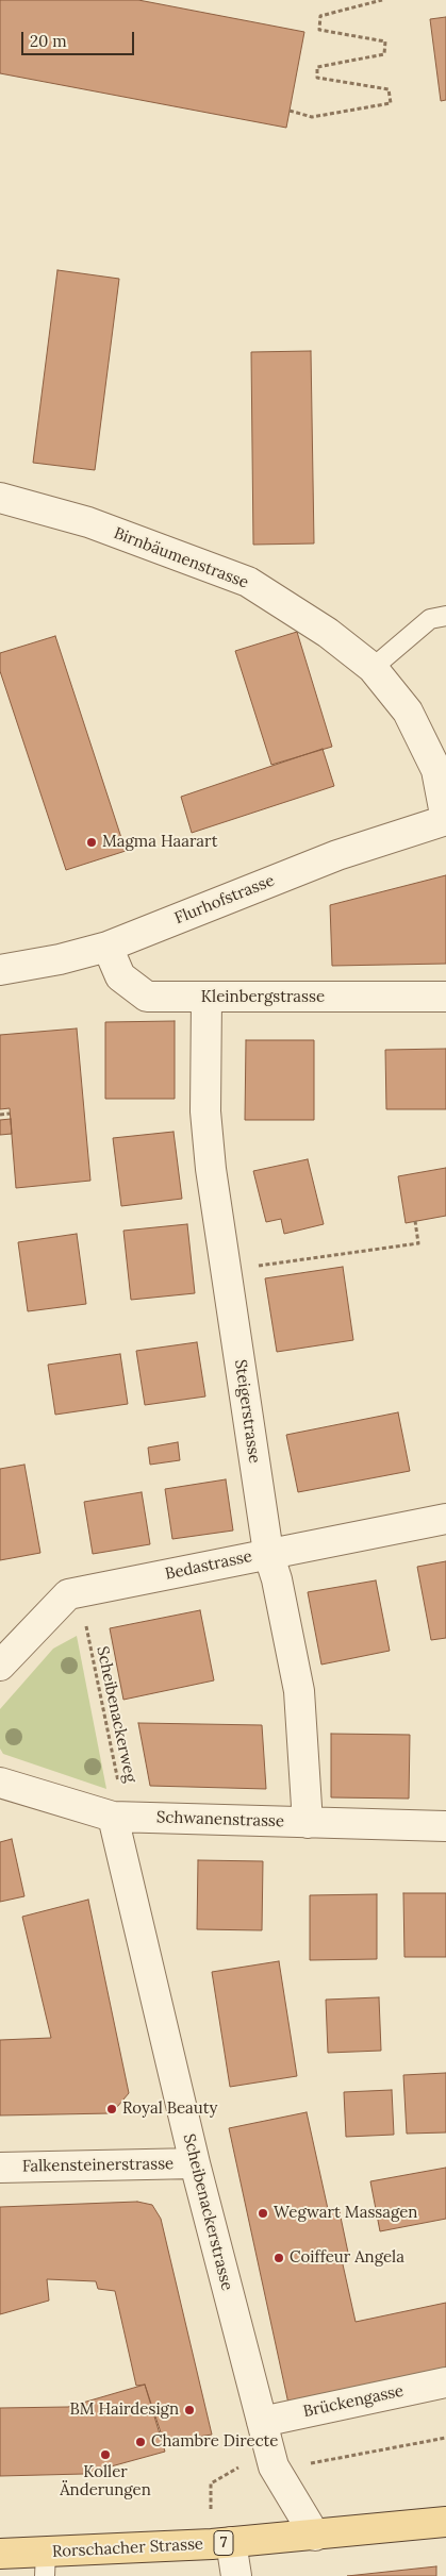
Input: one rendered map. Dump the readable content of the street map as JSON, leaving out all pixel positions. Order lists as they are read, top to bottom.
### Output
{
  "streets": {
    "main road": ["7", "Rorschacher Strasse"],
    "street": [
      "Birnbäumenstrasse",
      "Flurhofstrasse",
      "Kleinbergstrasse",
      "Steigerstrasse",
      "Bedastrasse",
      "Schwanenstrasse",
      "Falkensteinerstrasse",
      "Scheibenackerstrasse",
      "Brückengasse"
    ],
    "path": ["Scheibenackerweg"]
  },
  "crossings": [
    ["Birnbäumenstrasse", "Flurhofstrasse"],
    ["Flurhofstrasse", "Kleinbergstrasse"],
    ["Kleinbergstrasse", "Steigerstrasse"],
    ["Steigerstrasse", "Bedastrasse"],
    ["Steigerstrasse", "Schwanenstrasse"],
    ["Scheibenackerweg", "Schwanenstrasse"],
    ["Scheibenackerweg", "Scheibenackerstrasse"],
    ["Schwanenstrasse", "Scheibenackerstrasse"],
    ["Falkensteinerstrasse", "Scheibenackerstrasse"],
    ["Scheibenackerstrasse", "Brückengasse"],
    ["Scheibenackerstrasse", "Rorschacher Strasse"]
  ],
  "places": [
    "Magma Haarart",
    "Royal Beauty",
    "Wegwart Massagen",
    "Coiffeur Angela",
    "BM Hairdesign",
    "Chambre Directe",
    "Koller Änderungen"
  ],
  "scale_bar": "20 m"
}
